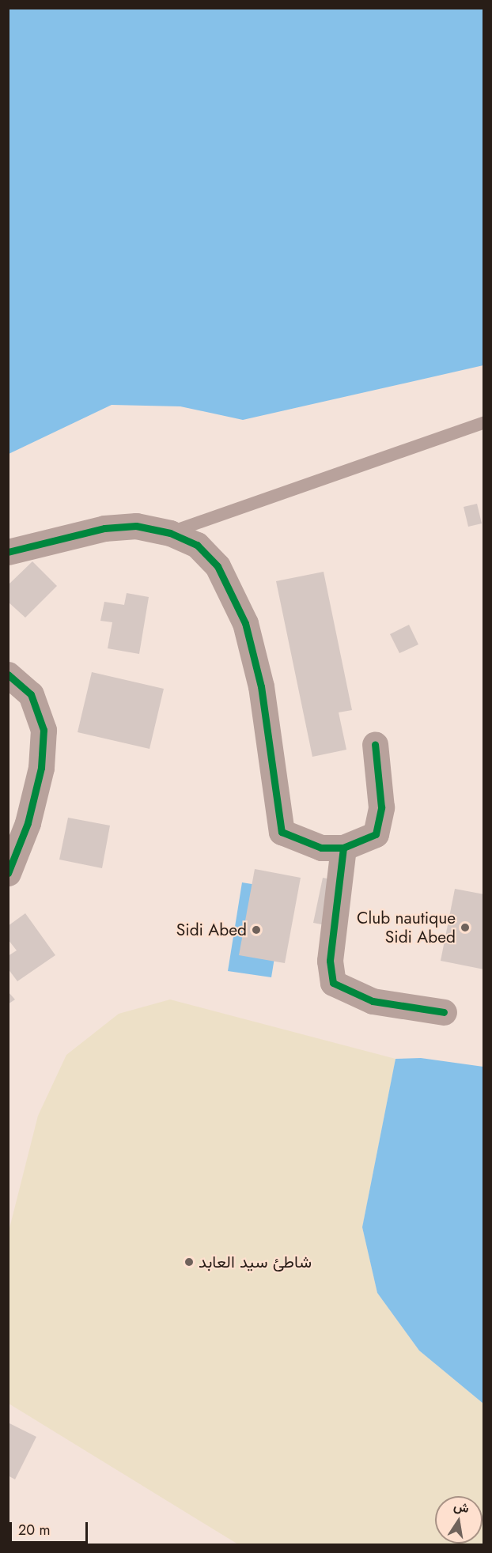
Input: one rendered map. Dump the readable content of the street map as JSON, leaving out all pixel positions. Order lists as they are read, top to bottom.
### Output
{
  "places": ["Club nautique Sidi Abed", "Sidi Abed", "شاطئ سيد العابد"],
  "scale_bar": "20 m",
  "north": "top"
}
